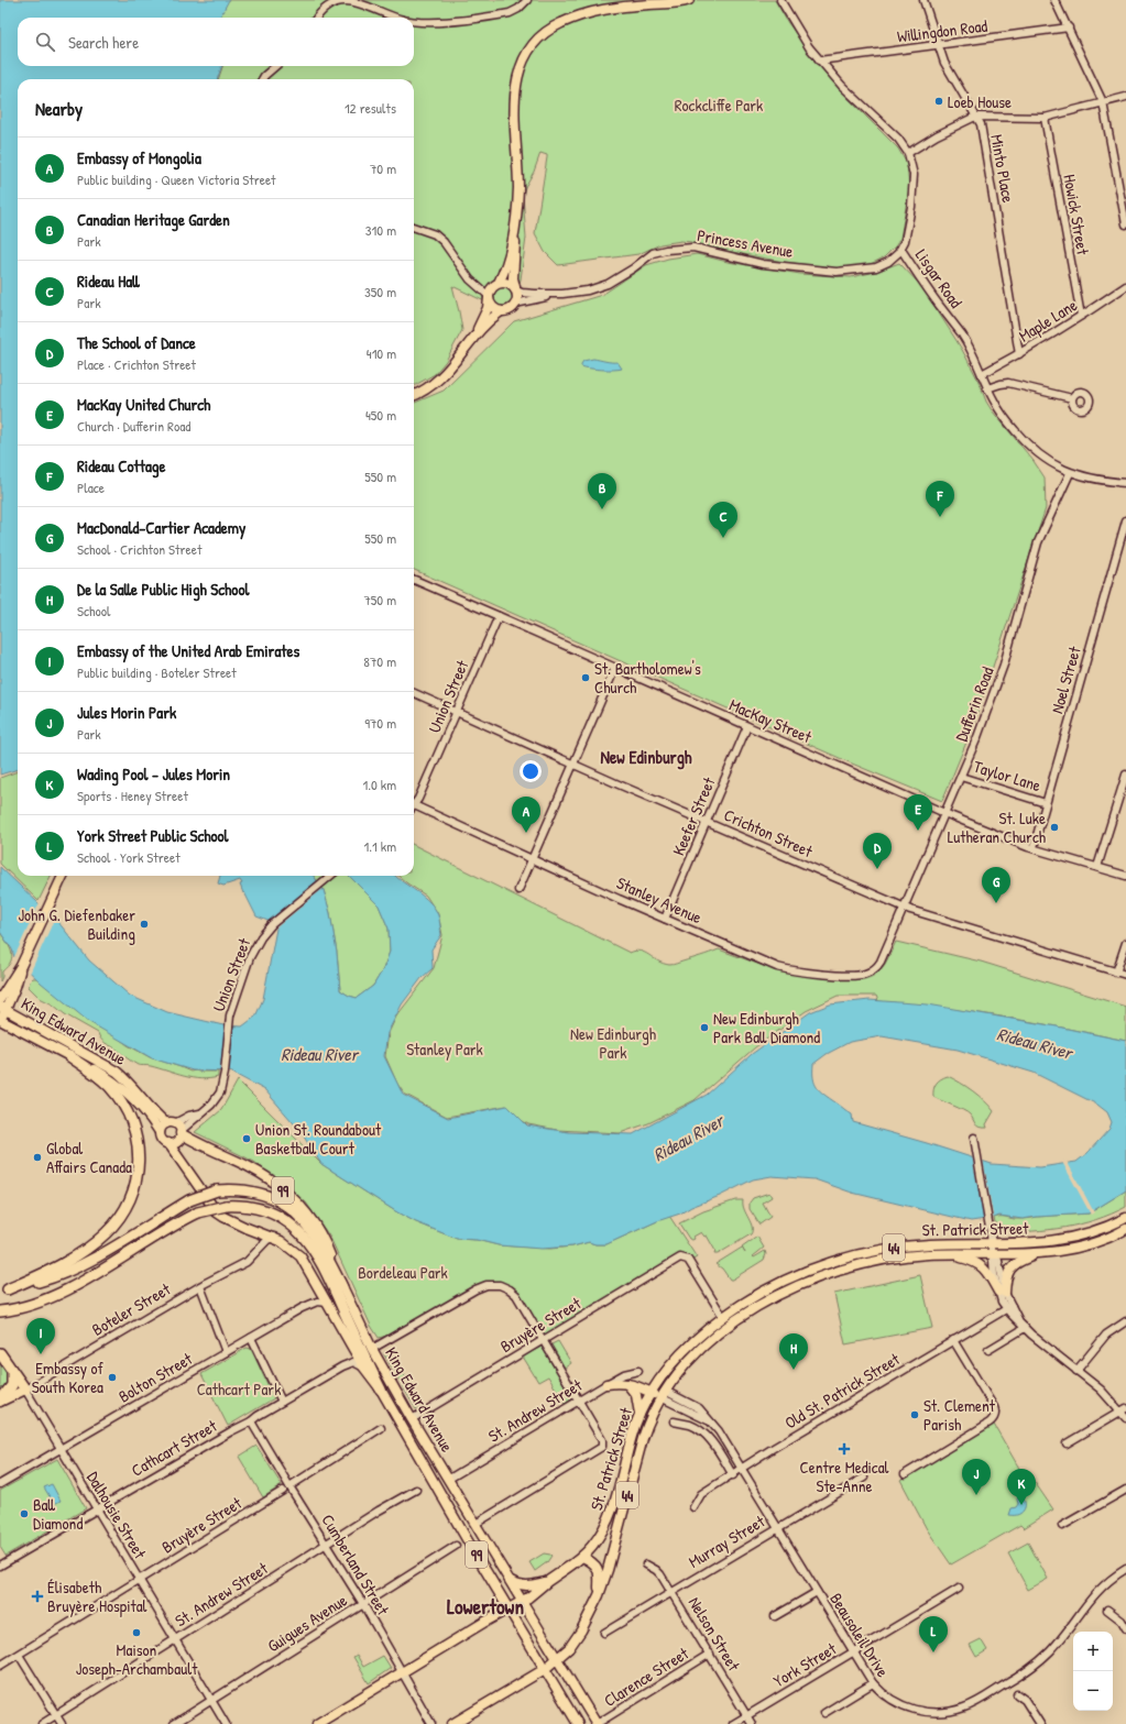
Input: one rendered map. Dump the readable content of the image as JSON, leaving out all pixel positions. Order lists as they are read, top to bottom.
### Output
{
  "streets": {
    "main road": [
      "King Edward Avenue",
      "99",
      "St. Patrick Street",
      "44",
      "Boteler Street"
    ],
    "street": [
      "Willingdon Road",
      "Minto Place",
      "Howick Street",
      "Princess Avenue",
      "Lisgar Road",
      "Maple Lane",
      "Noel Street",
      "Union Street",
      "Dufferin Road",
      "MacKay Street",
      "Taylor Lane",
      "Keefer Street",
      "Crichton Street",
      "Stanley Avenue",
      "Bruyère Street",
      "Bolton Street",
      "Old St. Patrick Street",
      "St. Andrew Street",
      "Cathcart Street",
      "Dalhousie Street",
      "Murray Street",
      "Cumberland Street",
      "Guigues Avenue",
      "Nelson Street",
      "Beausoleil Drive",
      "York Street",
      "Clarence Street"
    ]
  },
  "crossings": [
    ["Willingdon Road", "Minto Place"],
    ["Willingdon Road", "Lisgar Road"],
    ["Minto Place", "Maple Lane"],
    ["Howick Street", "Maple Lane"],
    ["Princess Avenue", "Lisgar Road"],
    ["Lisgar Road", "Maple Lane"],
    ["Lisgar Road", "Dufferin Road"],
    ["Noel Street", "MacKay Street"],
    ["Noel Street", "Taylor Lane"],
    ["Union Street", "MacKay Street"],
    ["Union Street", "Crichton Street"],
    ["Union Street", "King Edward Avenue"],
    ["Dufferin Road", "MacKay Street"],
    ["Dufferin Road", "Taylor Lane"],
    ["Dufferin Road", "Crichton Street"],
    ["Dufferin Road", "Stanley Avenue"],
    ["MacKay Street", "Keefer Street"],
    ["Keefer Street", "Crichton Street"],
    ["Keefer Street", "Stanley Avenue"],
    ["King Edward Avenue", "St. Patrick Street"],
    ["King Edward Avenue", "44"],
    ["King Edward Avenue", "Boteler Street"],
    ["King Edward Avenue", "Bruyère Street"],
    ["King Edward Avenue", "Bolton Street"],
    ["King Edward Avenue", "St. Andrew Street"],
    ["King Edward Avenue", "Cathcart Street"],
    ["King Edward Avenue", "Clarence Street"],
    ["St. Patrick Street", "44"],
    ["St. Patrick Street", "Bruyère Street"],
    ["St. Patrick Street", "Cumberland Street"],
    ["St. Patrick Street", "Beausoleil Drive"],
    ["Boteler Street", "Dalhousie Street"],
    ["Bruyère Street", "Dalhousie Street"],
    ["Bolton Street", "Dalhousie Street"],
    ["Old St. Patrick Street", "Beausoleil Drive"],
    ["St. Andrew Street", "Dalhousie Street"],
    ["St. Andrew Street", "Cumberland Street"],
    ["Cathcart Street", "Dalhousie Street"],
    ["Cathcart Street", "Cumberland Street"],
    ["Dalhousie Street", "Guigues Avenue"],
    ["Murray Street", "Nelson Street"],
    ["Murray Street", "Beausoleil Drive"],
    ["Cumberland Street", "Guigues Avenue"],
    ["Nelson Street", "York Street"],
    ["Nelson Street", "Clarence Street"],
    ["Beausoleil Drive", "York Street"]
  ],
  "districts": ["New Edinburgh", "Lowertown"],
  "water": ["Rideau River"],
  "parks": [
    "Rockcliffe Park",
    "New Edinburgh Park",
    "Stanley Park",
    "Bordeleau Park",
    "Cathcart Park"
  ],
  "places": {
    "other": [
      "Loeb House",
      "St. Bartholomew's Church",
      "St. Luke Lutheran Church",
      "John G. Diefenbaker Building",
      "New Edinburgh Park Ball Diamond",
      "Union St. Roundabout Basketball Court",
      "Global Affairs Canada",
      "Embassy of South Korea",
      "St. Clement Parish",
      "Ball Diamond",
      "Maison Joseph-Archambault"
    ],
    "health": ["Centre Medical Ste-Anne", "Élisabeth Bruyère Hospital"]
  },
  "page": {
    "search": "Search here",
    "heading": ["Nearby", "12 results"],
    "list": [
      {
        "mark": "A",
        "name": "Embassy of Mongolia",
        "note": "Public building · Queen Victoria Street",
        "value": "70 m"
      },
      {
        "mark": "B",
        "name": "Canadian Heritage Garden",
        "note": "Park",
        "value": "310 m"
      },
      {
        "mark": "C",
        "name": "Rideau Hall",
        "note": "Park",
        "value": "350 m"
      },
      {
        "mark": "D",
        "name": "The School of Dance",
        "note": "Place · Crichton Street",
        "value": "410 m"
      },
      {
        "mark": "E",
        "name": "MacKay United Church",
        "note": "Church · Dufferin Road",
        "value": "450 m"
      },
      {
        "mark": "F",
        "name": "Rideau Cottage",
        "note": "Place",
        "value": "550 m"
      },
      {
        "mark": "G",
        "name": "MacDonald-Cartier Academy",
        "note": "School · Crichton Street",
        "value": "550 m"
      },
      {
        "mark": "H",
        "name": "De la Salle Public High School",
        "note": "School",
        "value": "750 m"
      },
      {
        "mark": "I",
        "name": "Embassy of the United Arab Emirates",
        "note": "Public building · Boteler Street",
        "value": "870 m"
      },
      {
        "mark": "J",
        "name": "Jules Morin Park",
        "note": "Park",
        "value": "970 m"
      },
      {
        "mark": "K",
        "name": "Wading Pool - Jules Morin",
        "note": "Sports · Heney Street",
        "value": "1.0 km"
      },
      {
        "mark": "L",
        "name": "York Street Public School",
        "note": "School · York Street",
        "value": "1.1 km"
      }
    ],
    "pins": [
      "B",
      "F",
      "C",
      "E",
      "A",
      "D",
      "G",
      "I",
      "H",
      "J",
      "K",
      "L"
    ],
    "map_buttons": ["+", "−"]
  }
}
